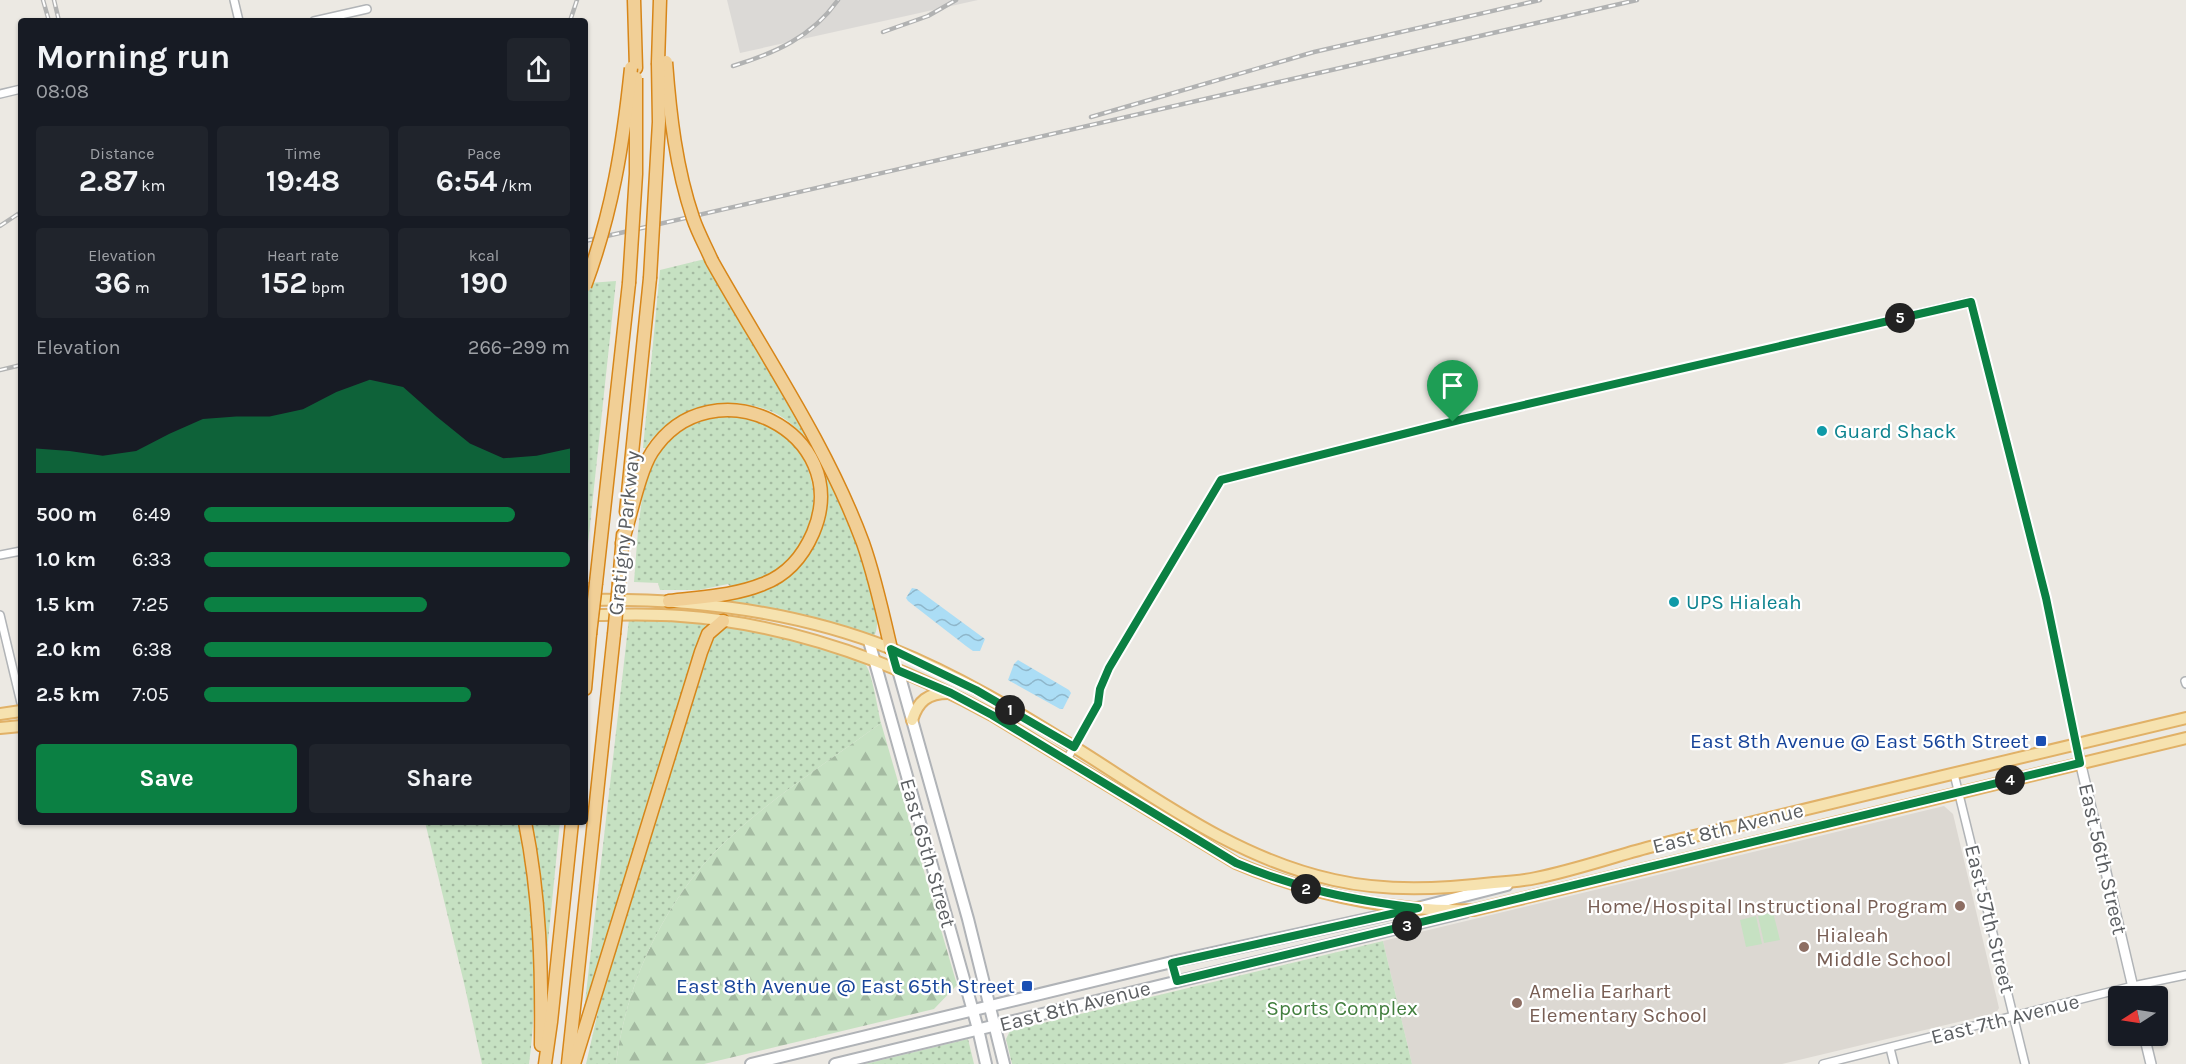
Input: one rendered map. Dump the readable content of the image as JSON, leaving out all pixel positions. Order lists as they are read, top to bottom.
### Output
{
  "streets": {
    "highway": ["Gratigny Parkway"],
    "main road": ["East 8th Avenue", "East 65th Street"],
    "street": ["East 56th Street", "East 57th Street", "East 7th Avenue"]
  },
  "crossings": [
    ["East 8th Avenue", "East 65th Street"],
    ["East 8th Avenue", "East 56th Street"],
    ["East 8th Avenue", "East 57th Street"],
    ["East 56th Street", "East 7th Avenue"],
    ["East 57th Street", "East 7th Avenue"]
  ],
  "parks": ["Sports Complex"],
  "places": {
    "other": [
      "Guard Shack",
      "UPS Hialeah",
      "Home/Hospital Instructional Program",
      "Hialeah Middle School",
      "Amelia Earhart Elementary School"
    ],
    "transit": ["East 8th Avenue @ East 56th Street", "East 8th Avenue @ East 65th Street"]
  },
  "north": "left",
  "page": {
    "heading": ["Morning run", "08:08"],
    "stats": [
      ["Distance", "2.87 km"],
      ["Time", "19:48"],
      ["Pace", "6:54 /km"],
      ["Elevation", "36 m"],
      ["Heart rate", "152 bpm"],
      ["kcal", "190"]
    ],
    "pins": [
      "5",
      "1",
      "4",
      "2",
      "3"
    ],
    "chart": ["Elevation", "266–299 m"],
    "list": [
      {
        "name": "500 m",
        "note": "6:49"
      },
      {
        "name": "1.0 km",
        "note": "6:33"
      },
      {
        "name": "1.5 km",
        "note": "7:25"
      },
      {
        "name": "2.0 km",
        "note": "6:38"
      },
      {
        "name": "2.5 km",
        "note": "7:05"
      }
    ],
    "buttons": ["Save", "Share"]
  }
}
